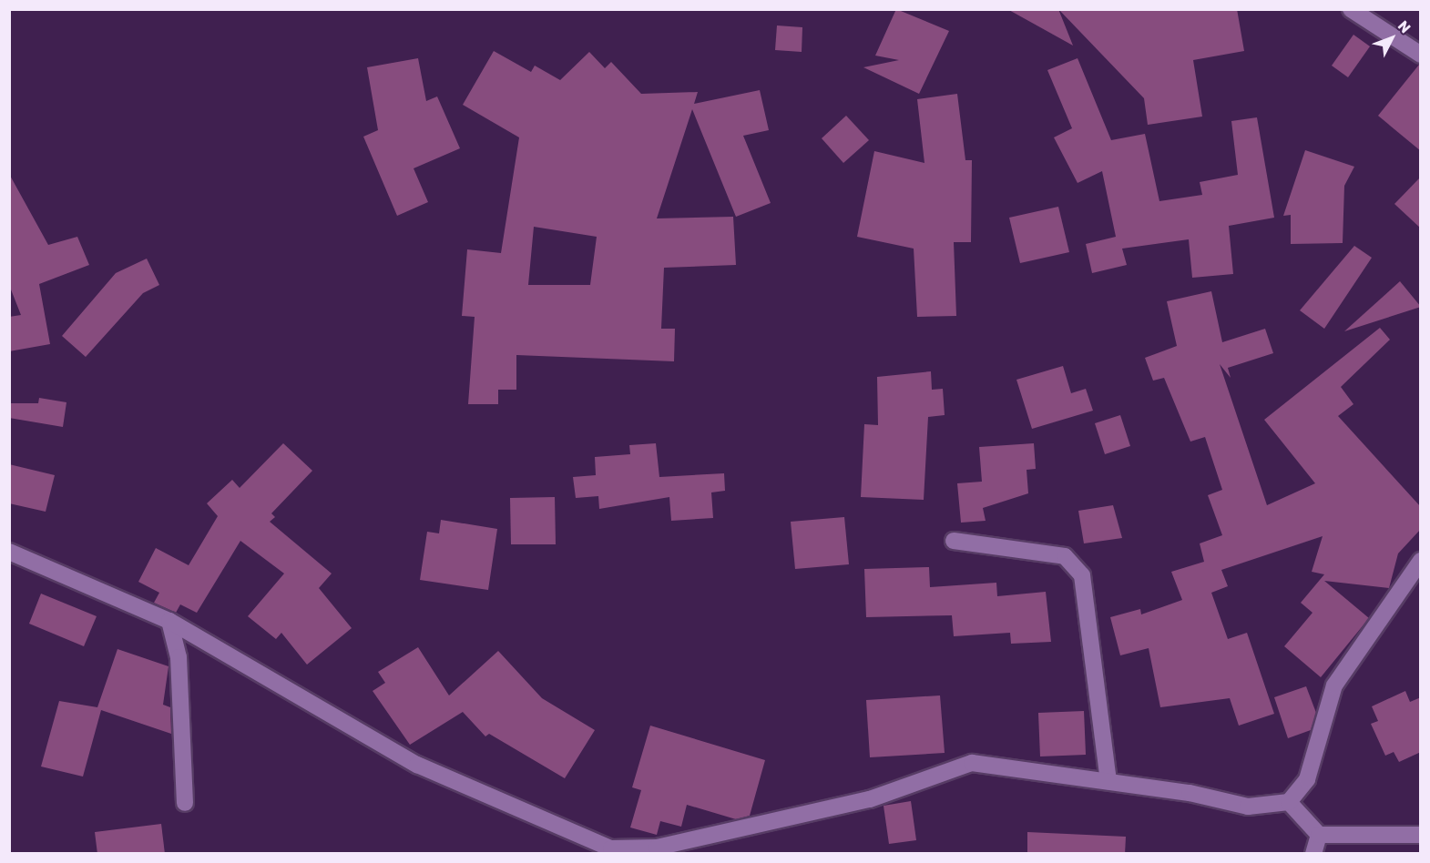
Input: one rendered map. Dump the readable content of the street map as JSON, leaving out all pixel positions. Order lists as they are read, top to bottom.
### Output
{
  "north": "top right"
}
